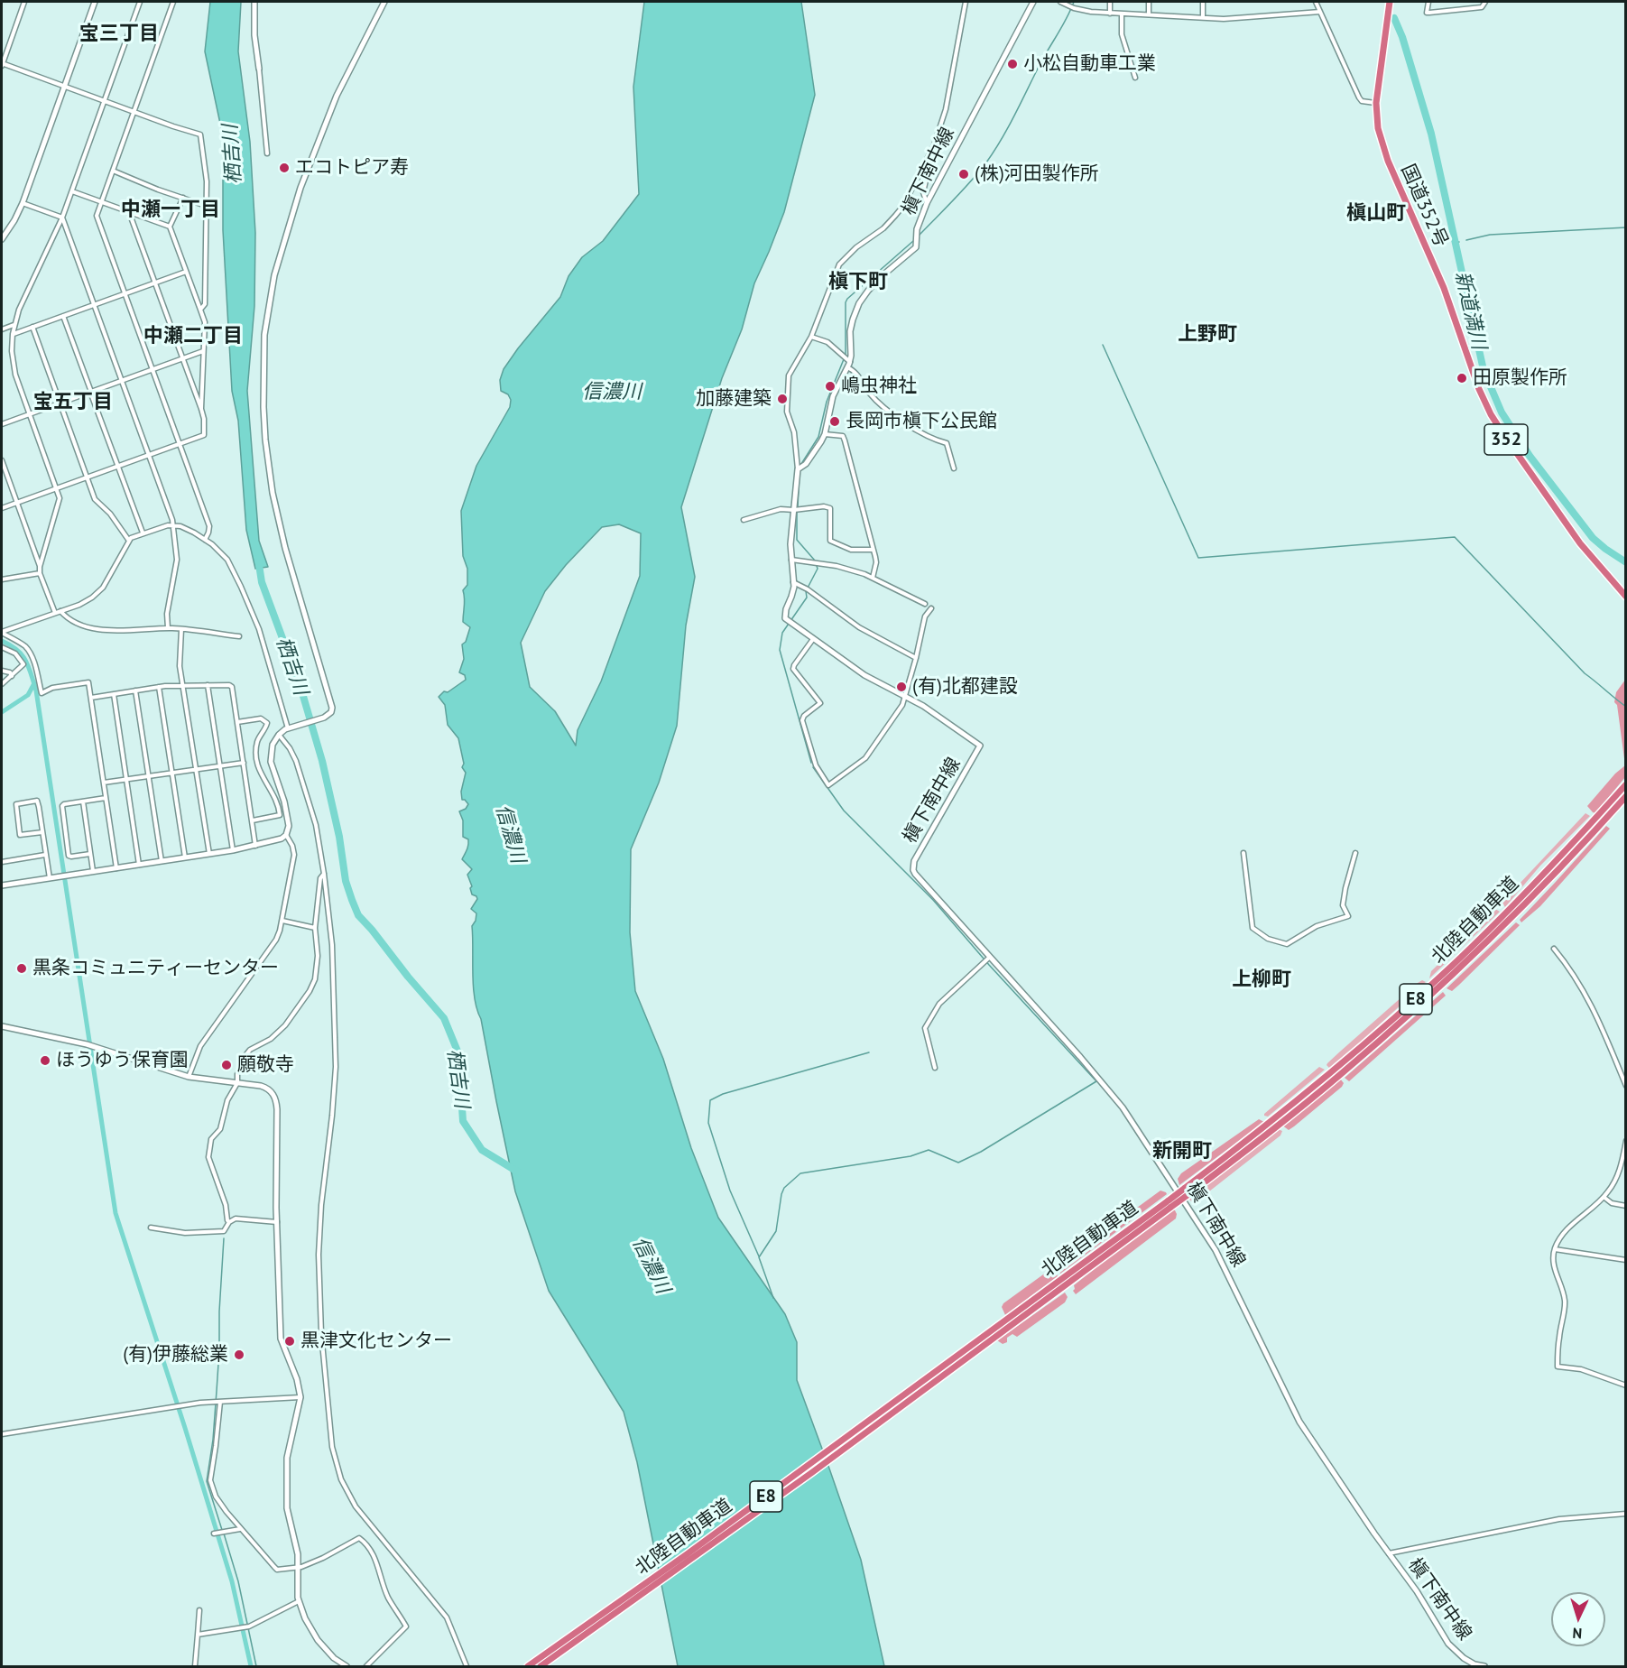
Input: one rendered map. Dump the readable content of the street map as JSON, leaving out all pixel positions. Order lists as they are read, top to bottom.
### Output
{
  "streets": {
    "highway": [
      "国道352号",
      "352",
      "北陸自動車道",
      "E8"
    ],
    "street": ["槇下南中線"]
  },
  "districts": [
    "宝三丁目",
    "中瀬一丁目",
    "槇山町",
    "槇下町",
    "上野町",
    "中瀬二丁目",
    "宝五丁目",
    "上柳町",
    "新開町"
  ],
  "water": ["栖吉川", "新道満川", "信濃川"],
  "places": [
    "小松自動車工業",
    "エコトピア寿",
    "(株)河田製作所",
    "田原製作所",
    "嶋虫神社",
    "加藤建築",
    "長岡市槇下公民館",
    "(有)北都建設",
    "黒条コミュニティーセンター",
    "ほうゆう保育園",
    "願敬寺",
    "黒津文化センター",
    "(有)伊藤総業"
  ],
  "north": "bottom"
}
